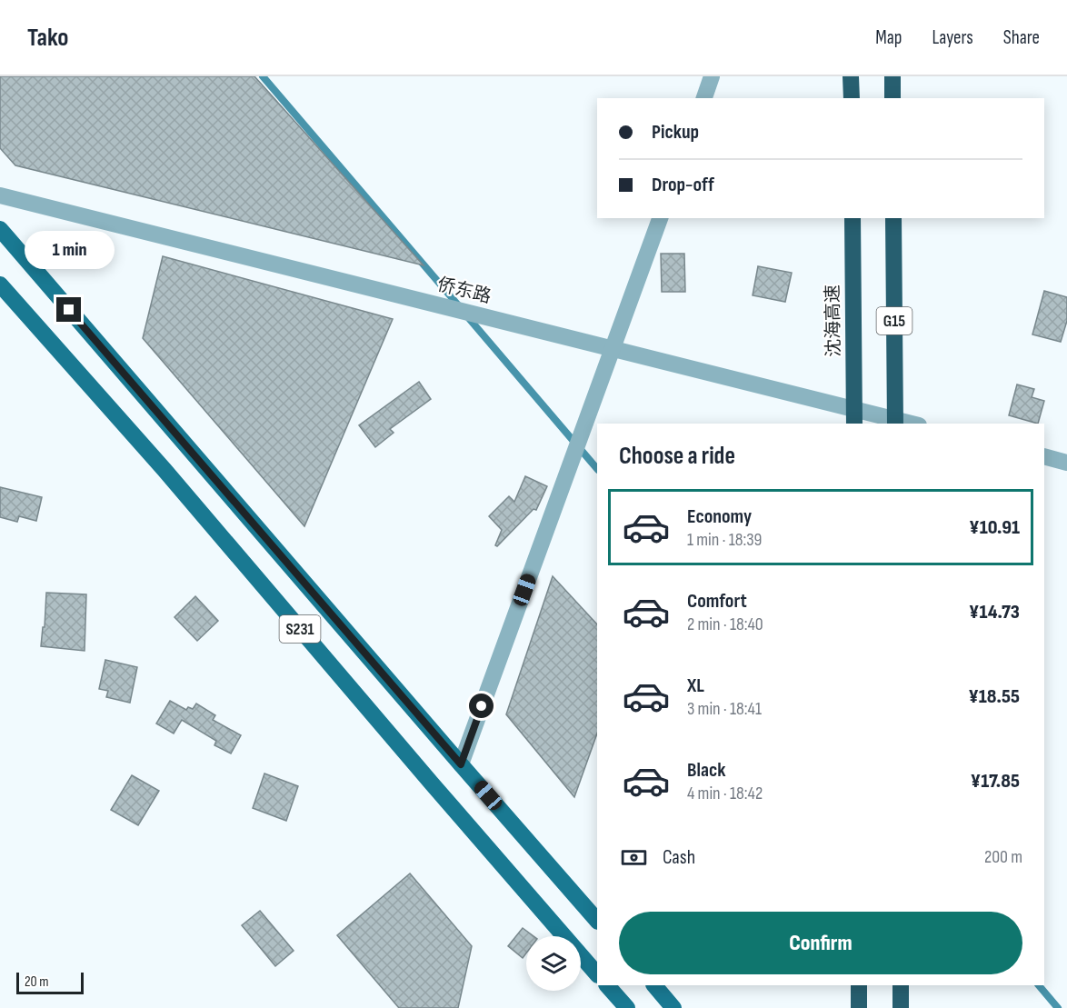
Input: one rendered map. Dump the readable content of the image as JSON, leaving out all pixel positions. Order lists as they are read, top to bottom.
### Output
{
  "streets": {
    "highway": ["沈海高速", "G15"],
    "main road": ["S231"],
    "street": ["侨东路"]
  },
  "scale_bar": "20 m",
  "page": {
    "header": "Tako",
    "nav": ["Map", "Layers", "Share"],
    "banner": ["Pickup", "Drop-off"],
    "bubble": "1 min",
    "heading": "Choose a ride",
    "list": [
      {
        "name": "Economy",
        "note": "1 min · 18:39",
        "value": "¥10.91"
      },
      {
        "name": "Comfort",
        "note": "2 min · 18:40",
        "value": "¥14.73"
      },
      {
        "name": "XL",
        "note": "3 min · 18:41",
        "value": "¥18.55"
      },
      {
        "name": "Black",
        "note": "4 min · 18:42",
        "value": "¥17.85"
      }
    ],
    "pay": ["Cash", "200 m"],
    "buttons": "Confirm",
    "scale": "20 m"
  }
}
